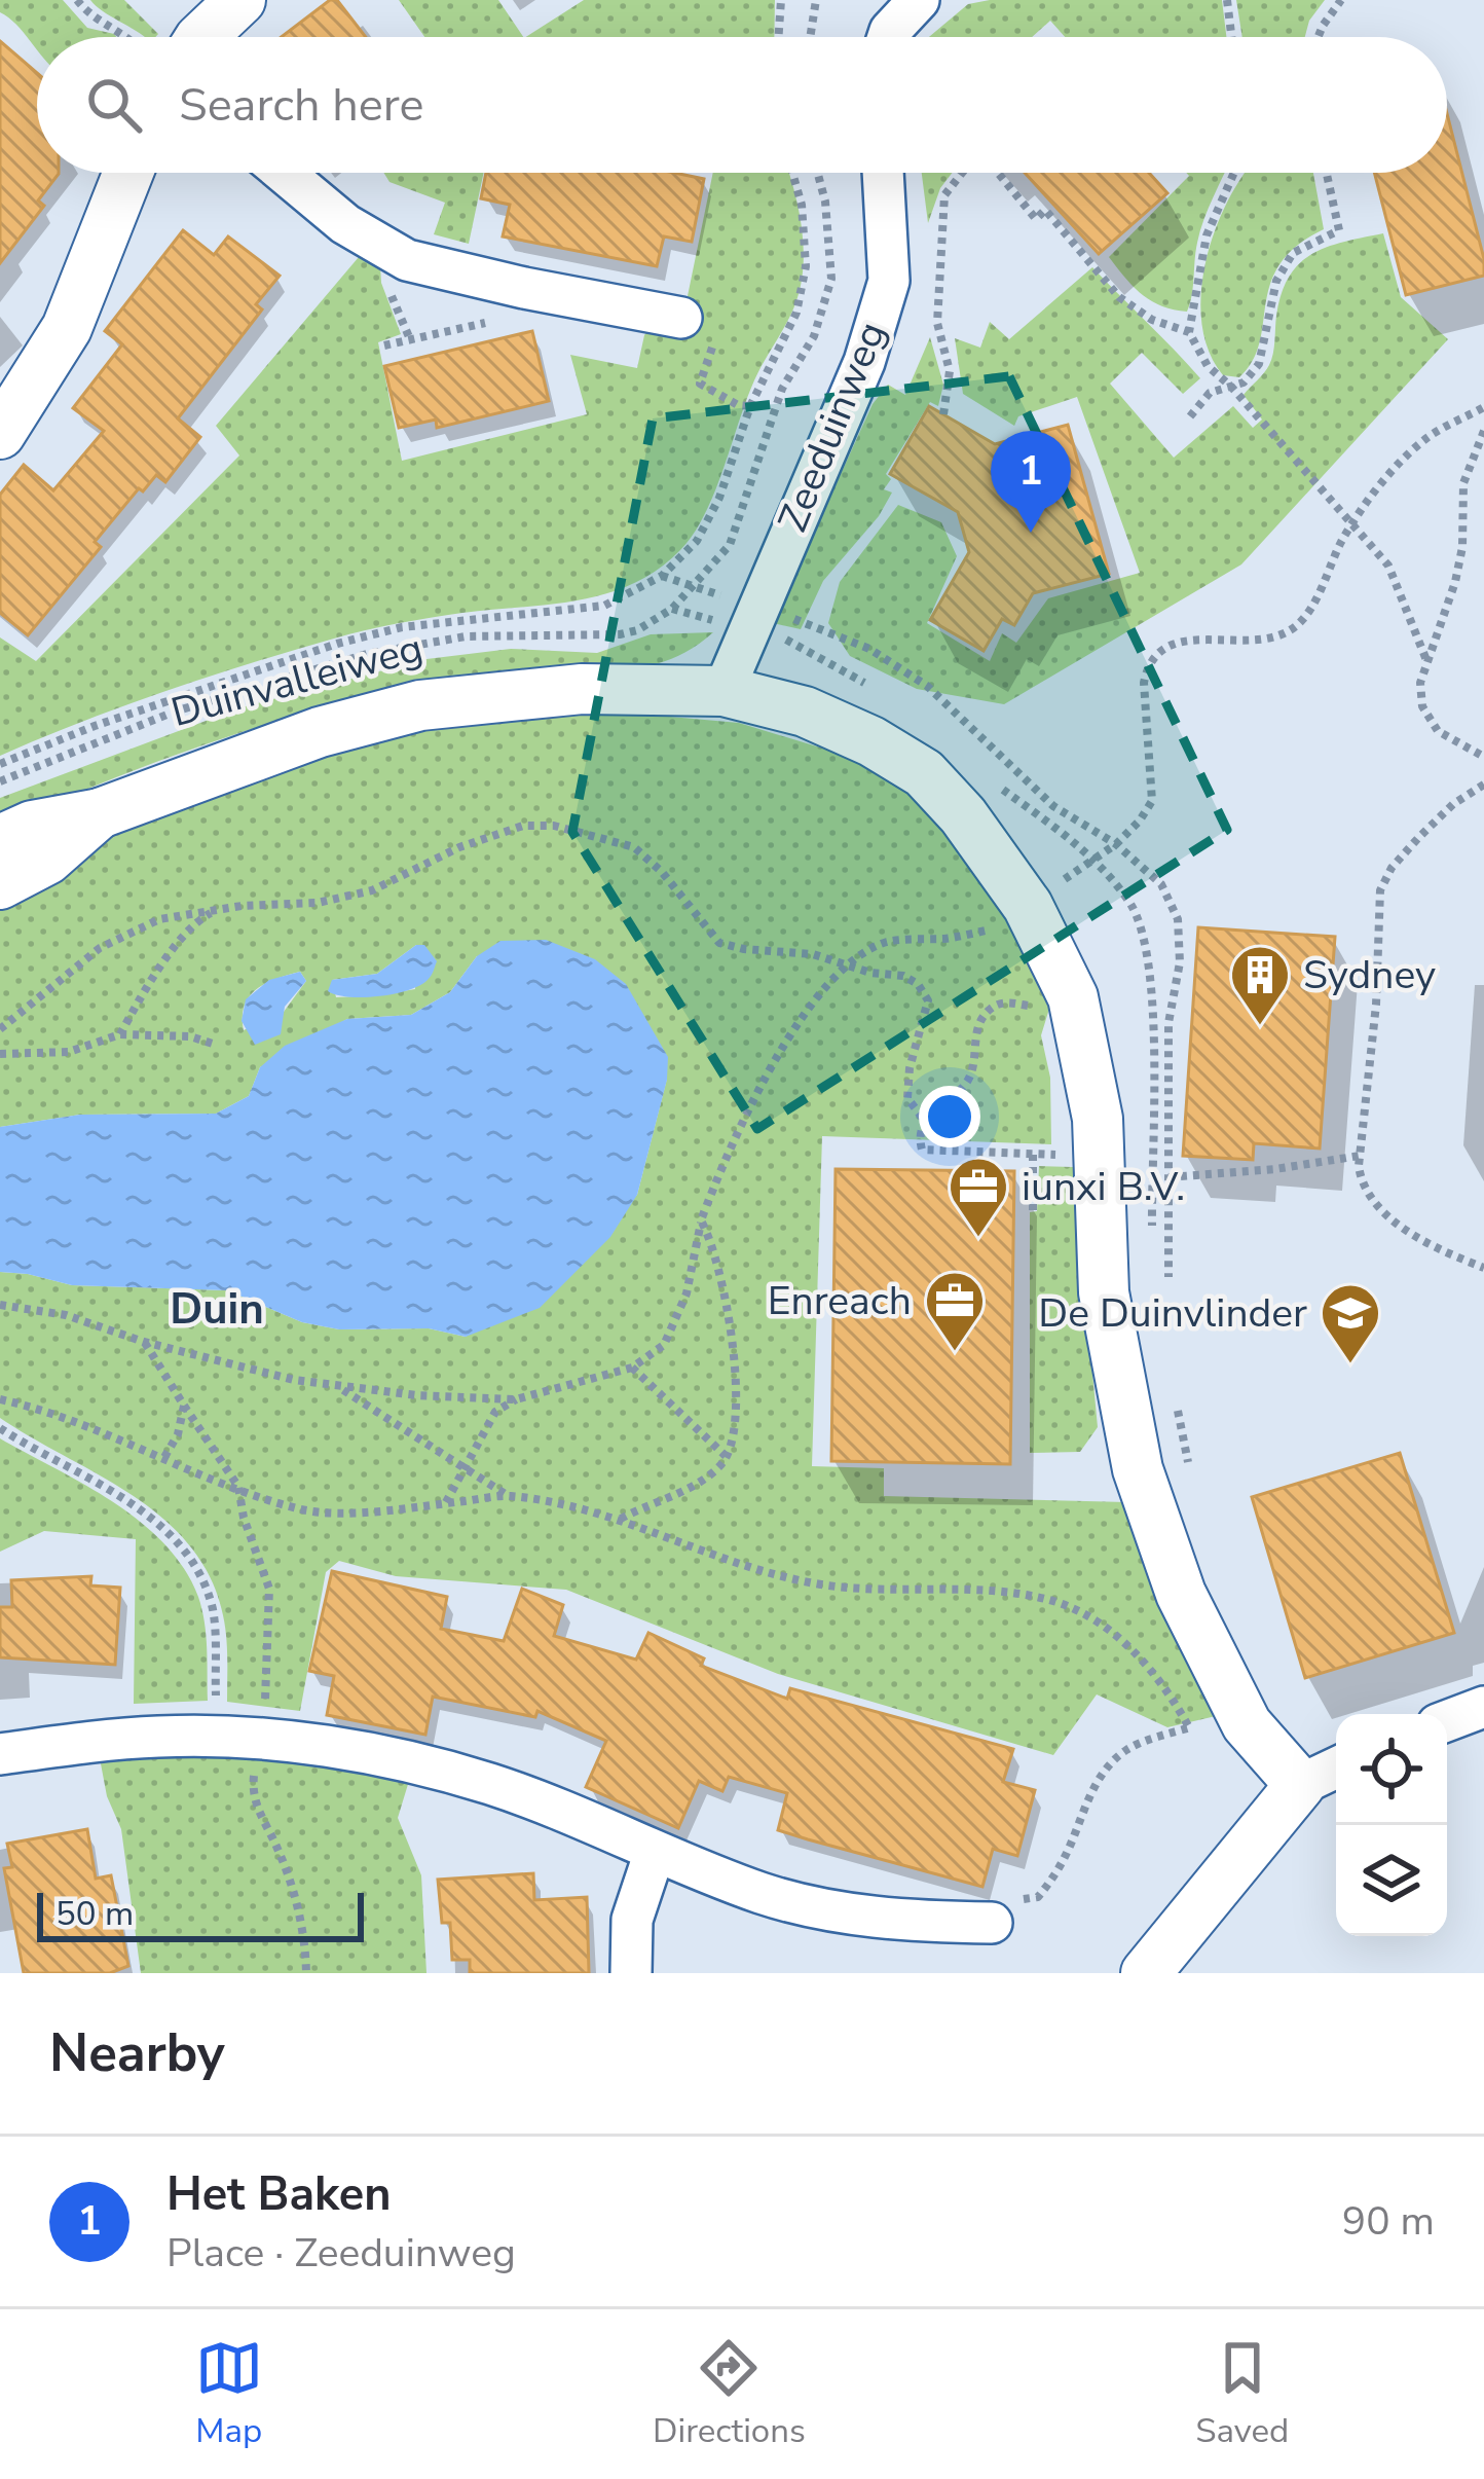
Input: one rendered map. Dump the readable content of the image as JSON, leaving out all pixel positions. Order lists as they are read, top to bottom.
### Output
{
  "streets": {
    "street": ["Zeeduinweg", "Duinvalleiweg"]
  },
  "crossings": [
    ["Zeeduinweg", "Duinvalleiweg"]
  ],
  "districts": ["Duin"],
  "places": {
    "building": ["Sydney"],
    "office": ["iunxi B.V.", "Enreach"],
    "school or university": ["De Duinvlinder"]
  },
  "scale_bar": "50 m",
  "page": {
    "search": "Search here",
    "pins": "1",
    "scale": "50 m",
    "heading": "Nearby",
    "list": [
      {
        "mark": "1",
        "name": "Het Baken",
        "note": "Place · Zeeduinweg",
        "value": "90 m"
      }
    ],
    "nav": ["Map", "Directions", "Saved"]
  }
}
